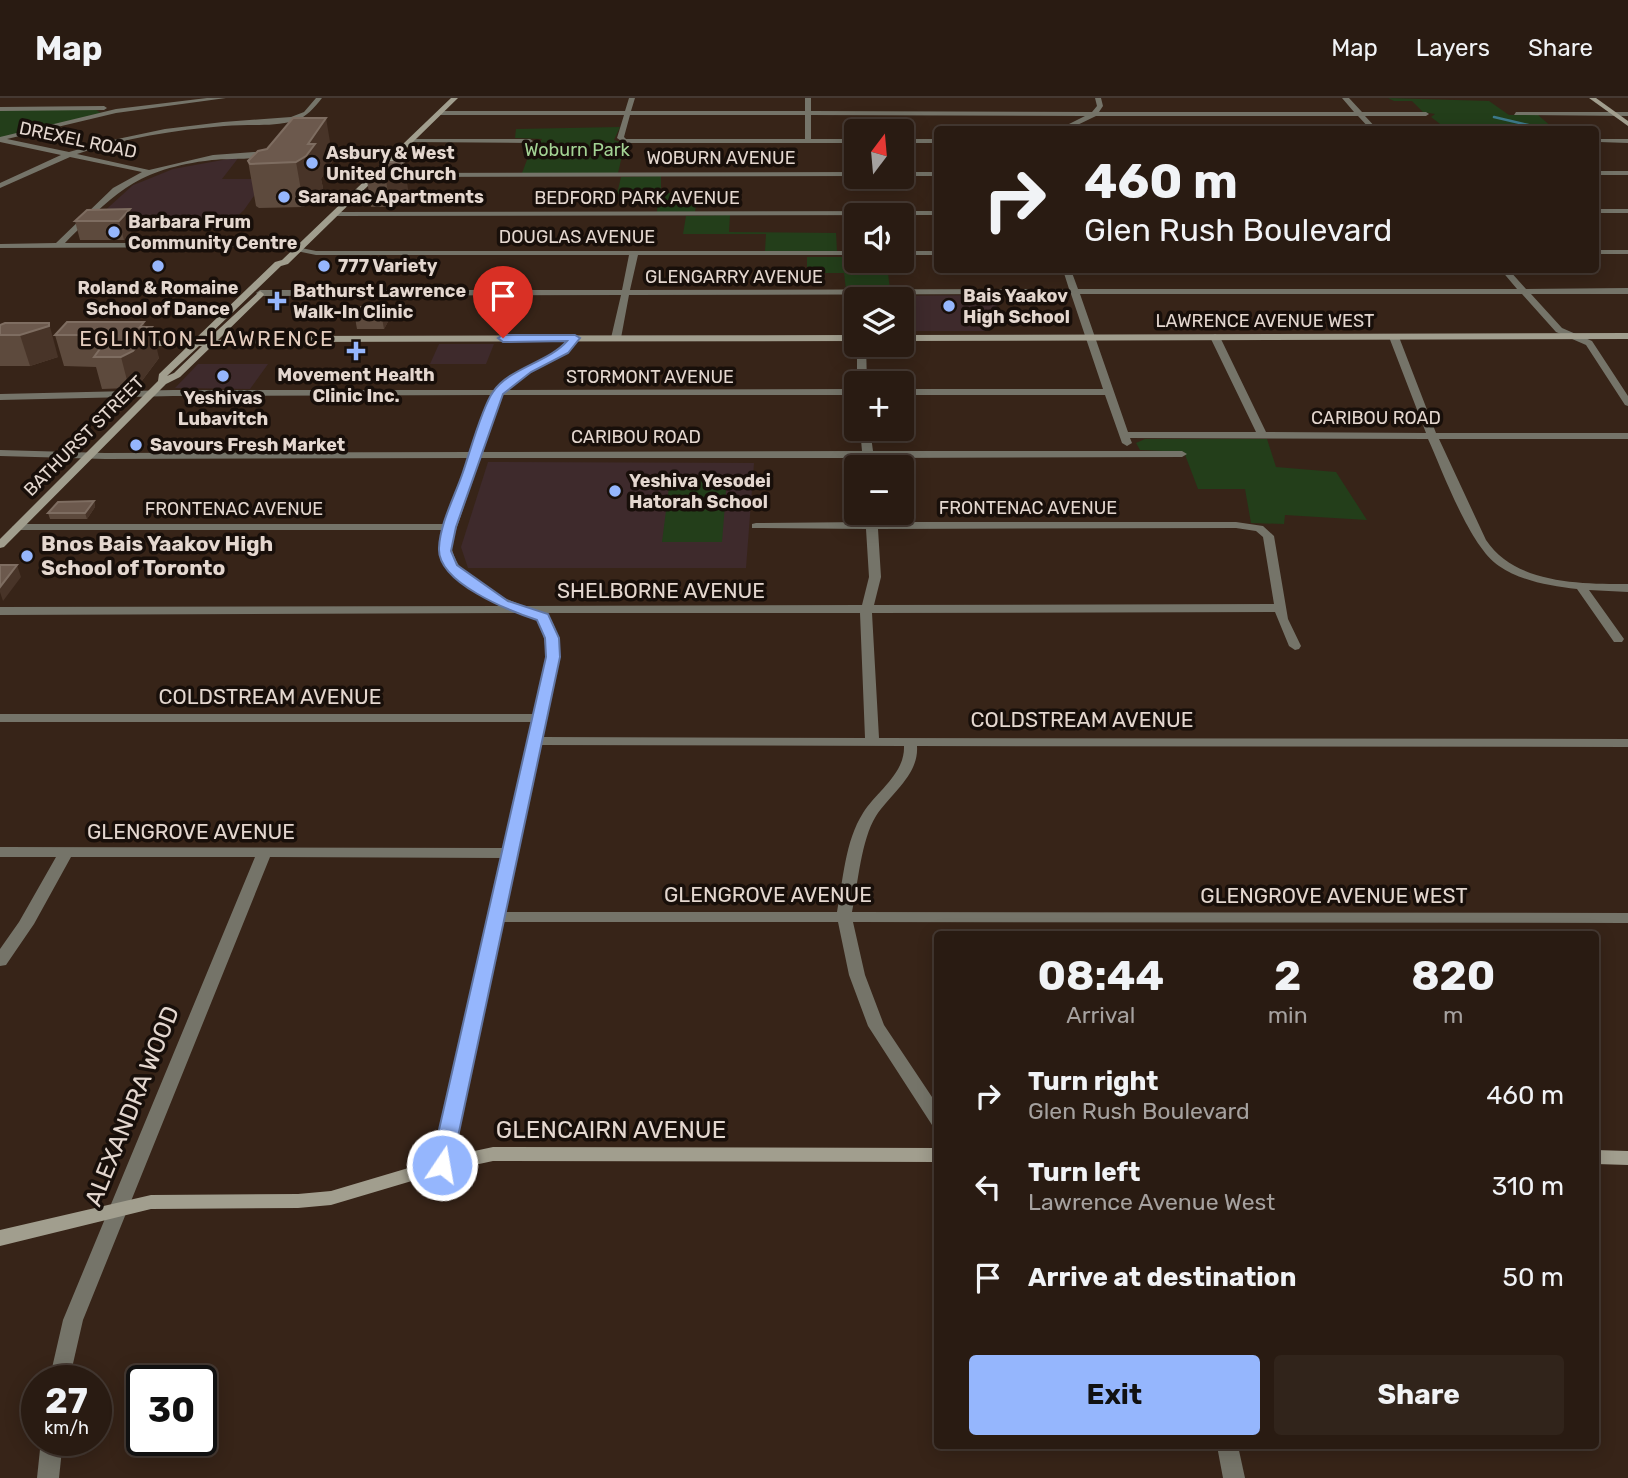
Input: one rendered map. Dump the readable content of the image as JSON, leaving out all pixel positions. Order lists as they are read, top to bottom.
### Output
{
  "streets": {
    "main road": ["LAWRENCE AVENUE WEST", "BATHURST STREET", "GLENCAIRN AVENUE"],
    "street": [
      "DREXEL ROAD",
      "WOBURN AVENUE",
      "BEDFORD PARK AVENUE",
      "DOUGLAS AVENUE",
      "GLENGARRY AVENUE",
      "STORMONT AVENUE",
      "CARIBOU ROAD",
      "FRONTENAC AVENUE",
      "SHELBORNE AVENUE",
      "COLDSTREAM AVENUE",
      "GLENGROVE AVENUE",
      "GLENGROVE AVENUE WEST",
      "ALEXANDRA WOOD"
    ]
  },
  "crossings": [
    ["WOBURN AVENUE", "BATHURST STREET"],
    ["BEDFORD PARK AVENUE", "BATHURST STREET"],
    ["DOUGLAS AVENUE", "BATHURST STREET"],
    ["GLENGARRY AVENUE", "BATHURST STREET"],
    ["STORMONT AVENUE", "BATHURST STREET"],
    ["CARIBOU ROAD", "BATHURST STREET"],
    ["BATHURST STREET", "FRONTENAC AVENUE"],
    ["FRONTENAC AVENUE", "SHELBORNE AVENUE"],
    ["GLENGROVE AVENUE", "GLENGROVE AVENUE WEST"],
    ["GLENGROVE AVENUE", "ALEXANDRA WOOD"],
    ["ALEXANDRA WOOD", "GLENCAIRN AVENUE"]
  ],
  "districts": ["EGLINTON–LAWRENCE"],
  "parks": ["Woburn Park"],
  "places": {
    "other": [
      "Asbury & West United Church",
      "Saranac Apartments",
      "Barbara Frum Community Centre",
      "Roland & Romaine School of Dance",
      "777 Variety",
      "Bais Yaakov High School",
      "Yeshivas Lubavitch",
      "Savours Fresh Market",
      "Yeshiva Yesodei Hatorah School",
      "Bnos Bais Yaakov High School of Toronto"
    ],
    "health": ["Bathurst Lawrence Walk-In Clinic", "Movement Health Clinic Inc."]
  },
  "north": "top",
  "page": {
    "header": "Map",
    "nav": ["Map", "Layers", "Share"],
    "map_buttons": ["+", "−"],
    "turn": ["460 m", "Glen Rush Boulevard"],
    "eta": [
      "08:44",
      "Arrival",
      "2",
      "min",
      "820",
      "m"
    ],
    "list": [
      {
        "name": "Turn right",
        "note": "Glen Rush Boulevard",
        "value": "460 m"
      },
      {
        "name": "Turn left",
        "note": "Lawrence Avenue West",
        "value": "310 m"
      },
      {
        "name": "Arrive at destination",
        "value": "50 m"
      }
    ],
    "buttons": ["Exit", "Share"],
    "speed": "27 km/h",
    "limit": "30"
  }
}
